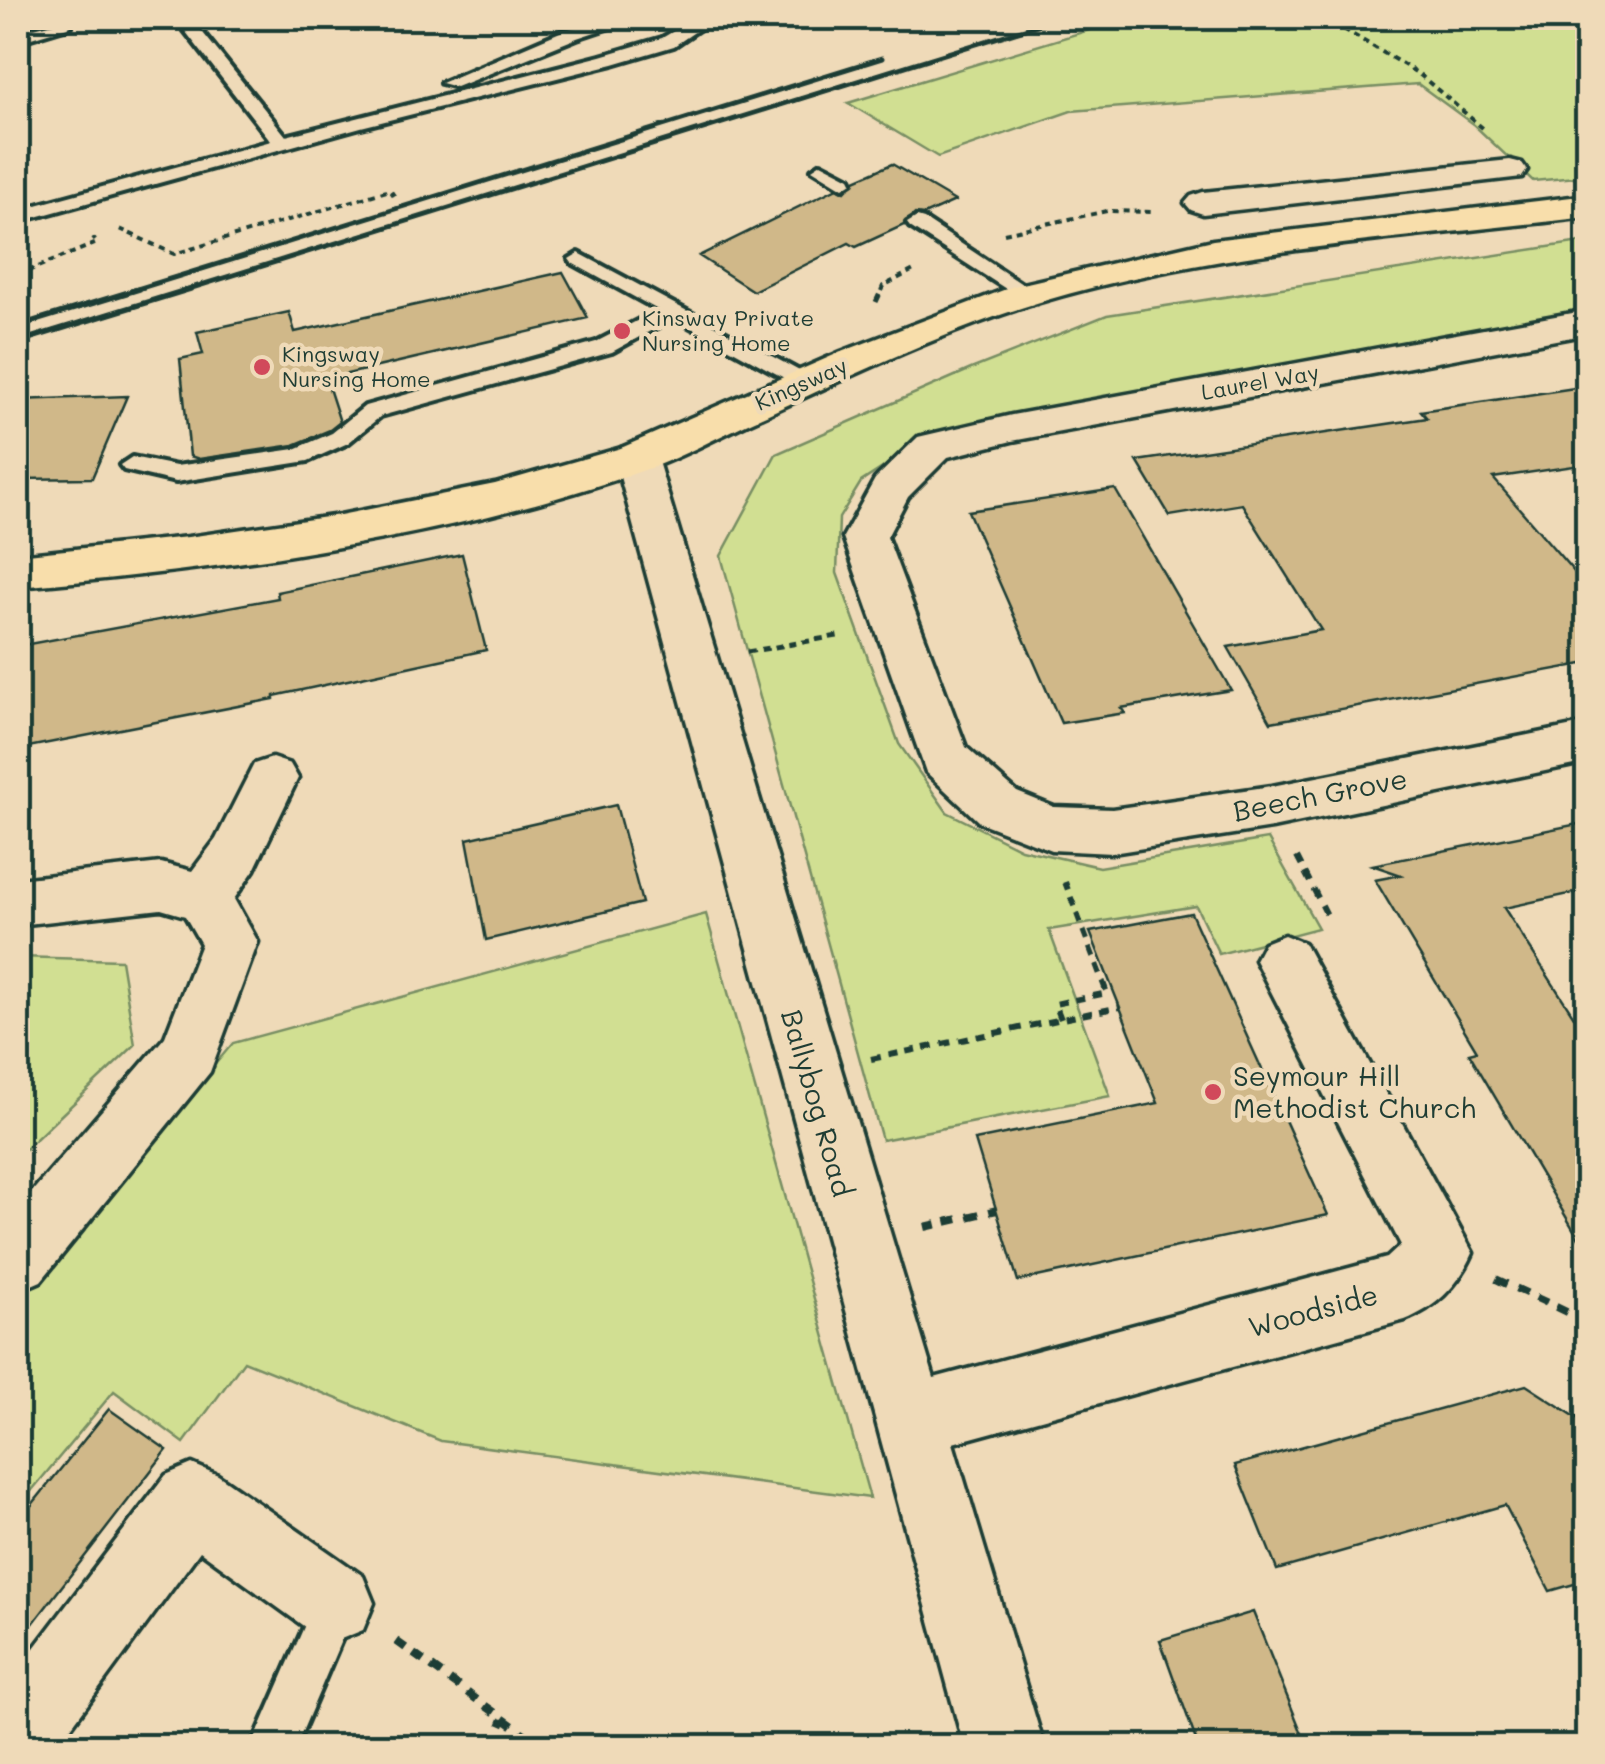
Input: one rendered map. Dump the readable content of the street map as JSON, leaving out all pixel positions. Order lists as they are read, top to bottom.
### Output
{
  "streets": {
    "main road": ["Kingsway"],
    "street": [
      "Laurel Way",
      "Beech Grove",
      "Ballybog Road",
      "Woodside"
    ]
  },
  "crossings": [
    ["Kingsway", "Ballybog Road"],
    ["Ballybog Road", "Woodside"]
  ],
  "places": ["Kinsway Private Nursing Home", "Kingsway Nursing Home", "Seymour Hill Methodist Church"]
}
